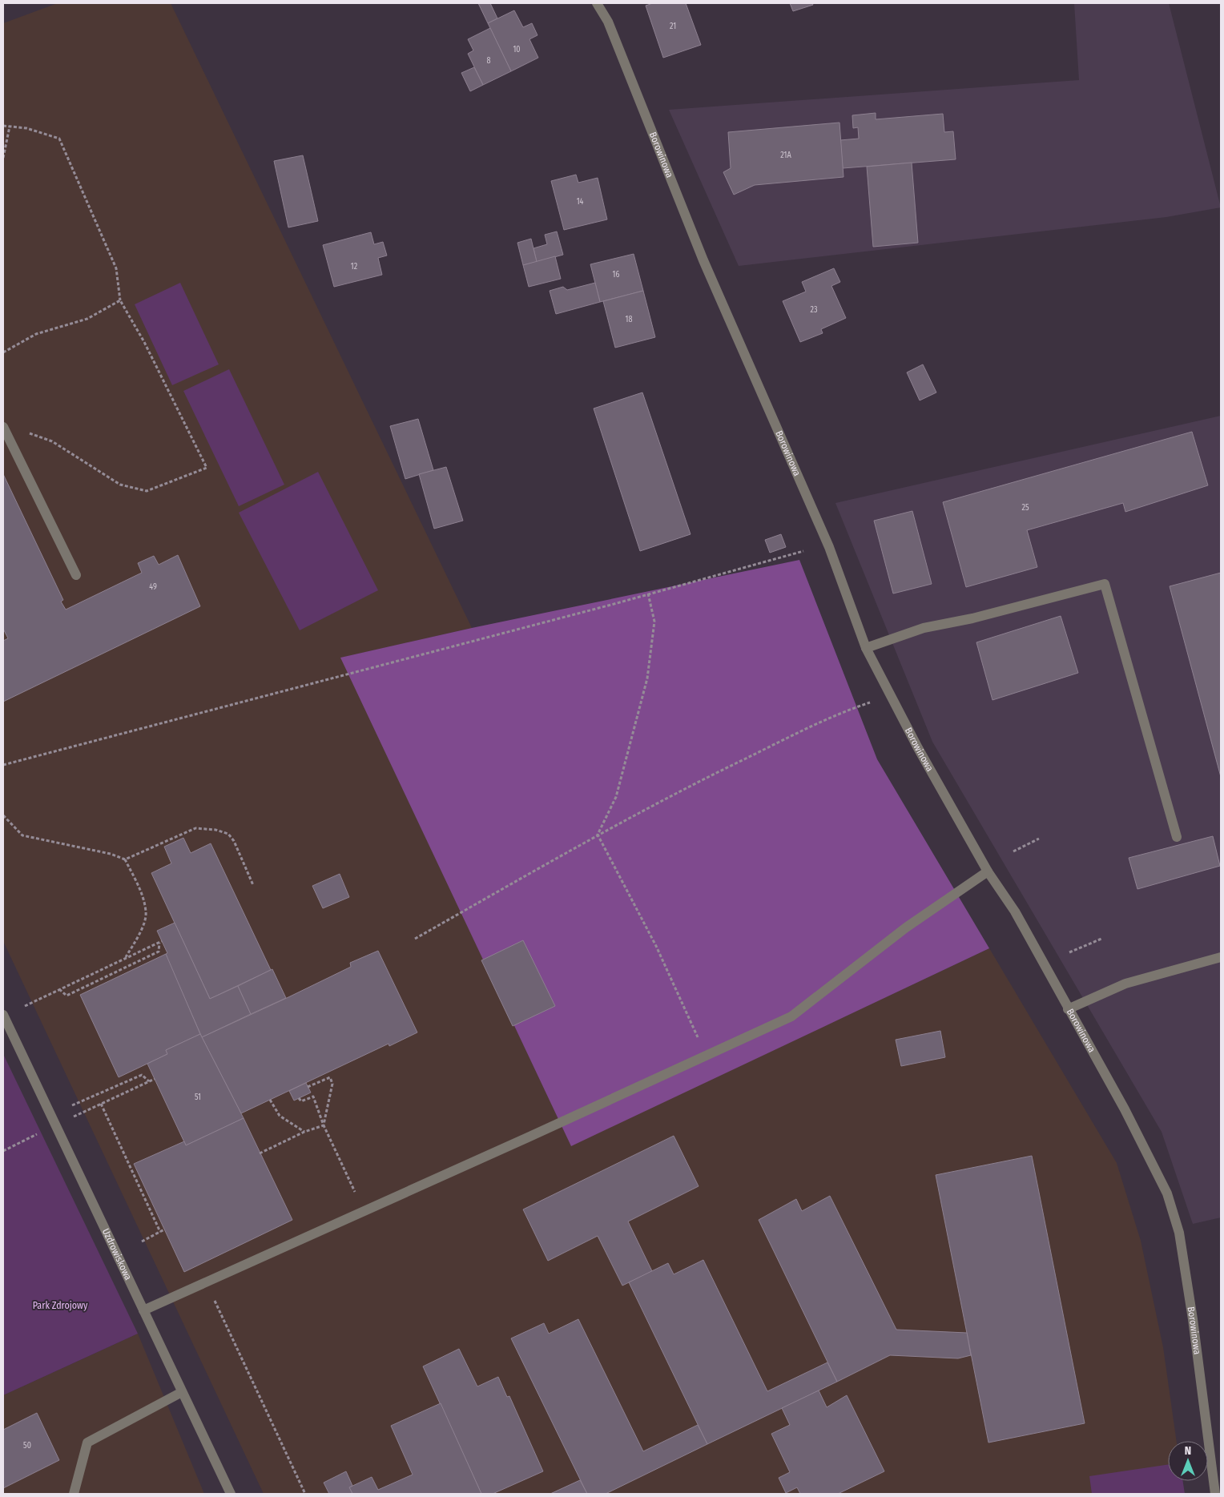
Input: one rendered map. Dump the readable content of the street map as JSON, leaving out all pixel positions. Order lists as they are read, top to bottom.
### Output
{
  "streets": {
    "street": ["Borowinowa", "Uzdrowiskowa"]
  },
  "parks": ["Park Zdrojowy"],
  "house_numbers": [
    "21",
    "10",
    "8",
    "21A",
    "14",
    "12",
    "16",
    "23",
    "18",
    "25",
    "49",
    "51",
    "50"
  ],
  "north": "top"
}
